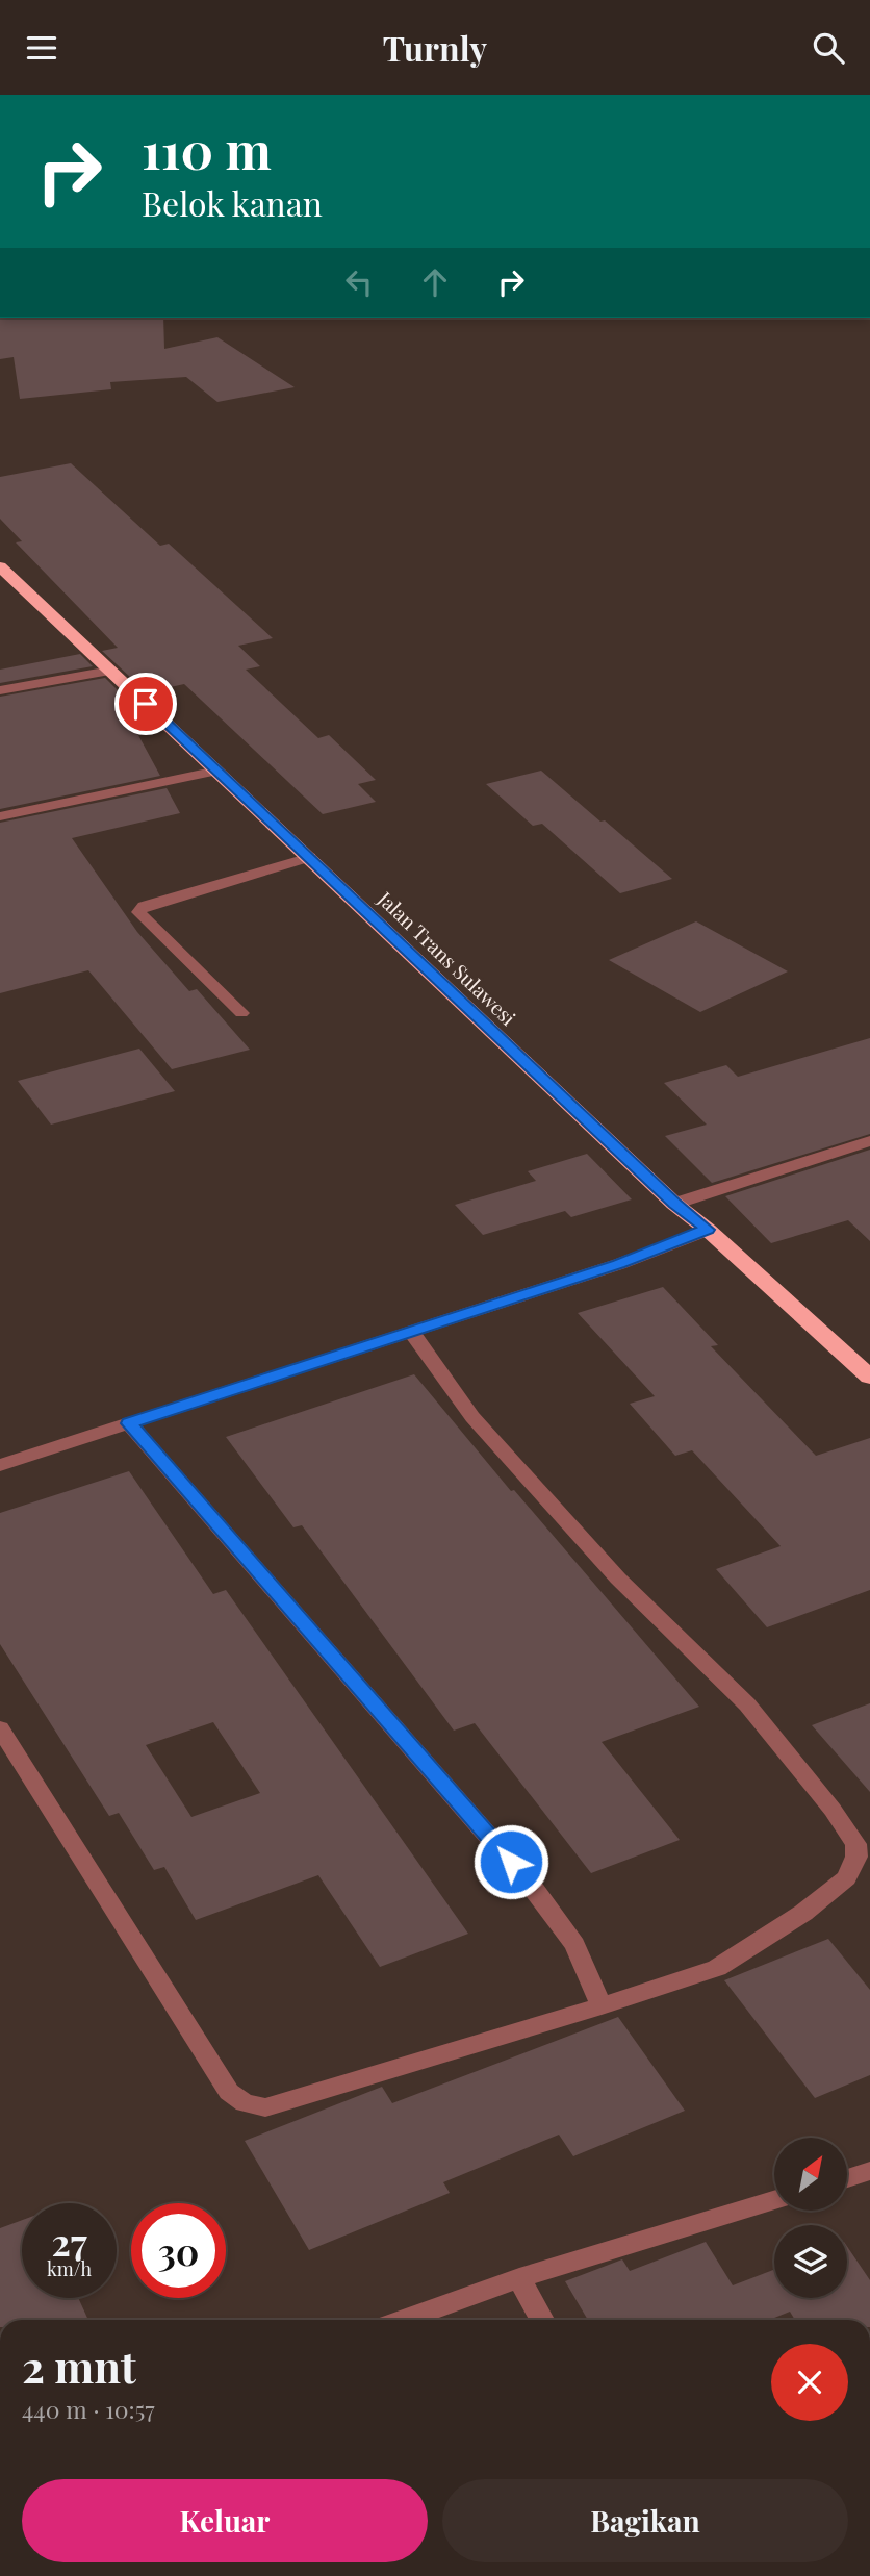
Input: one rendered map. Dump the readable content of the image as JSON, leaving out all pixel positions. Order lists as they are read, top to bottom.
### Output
{
  "streets": {
    "highway": ["Jalan Trans Sulawesi"]
  },
  "north": "top right",
  "page": {
    "header": "Turnly",
    "turn": ["110 m", "Belok kanan"],
    "speed": "27 km/h",
    "limit": "30",
    "heading": ["2 mnt", "440 m · 10:57"],
    "buttons": ["Keluar", "Bagikan"]
  }
}
